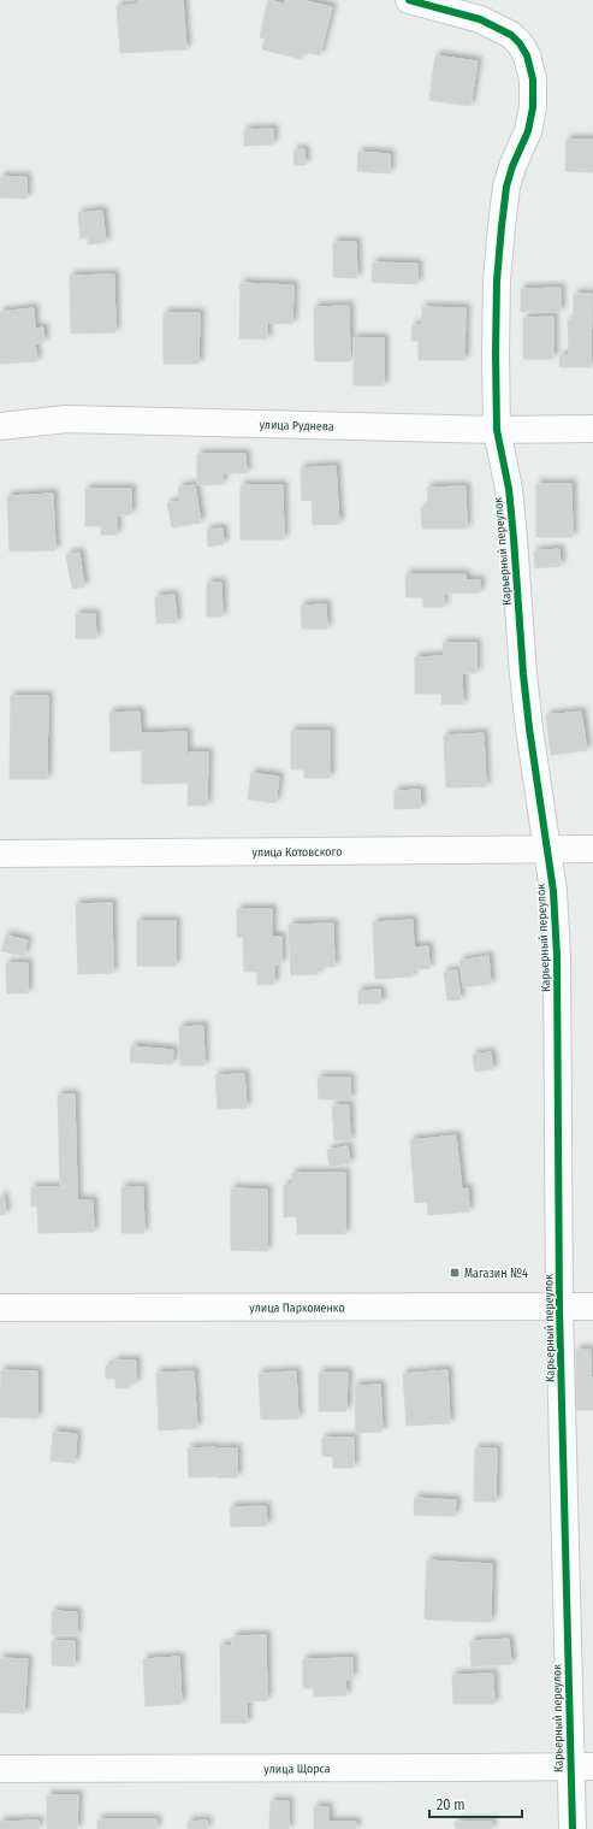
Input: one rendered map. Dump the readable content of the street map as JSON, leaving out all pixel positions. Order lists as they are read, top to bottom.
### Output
{
  "streets": {
    "street": [
      "улица Руднева",
      "Карьерный переулок",
      "улица Котовского",
      "улица Пархоменко",
      "улица Щорса"
    ]
  },
  "crossings": [
    ["улица Руднева", "Карьерный переулок"],
    ["Карьерный переулок", "улица Котовского"],
    ["Карьерный переулок", "улица Пархоменко"],
    ["Карьерный переулок", "улица Щорса"]
  ],
  "places": {
    "transit": ["Магазин №4"]
  },
  "scale_bar": "20 m"
}
